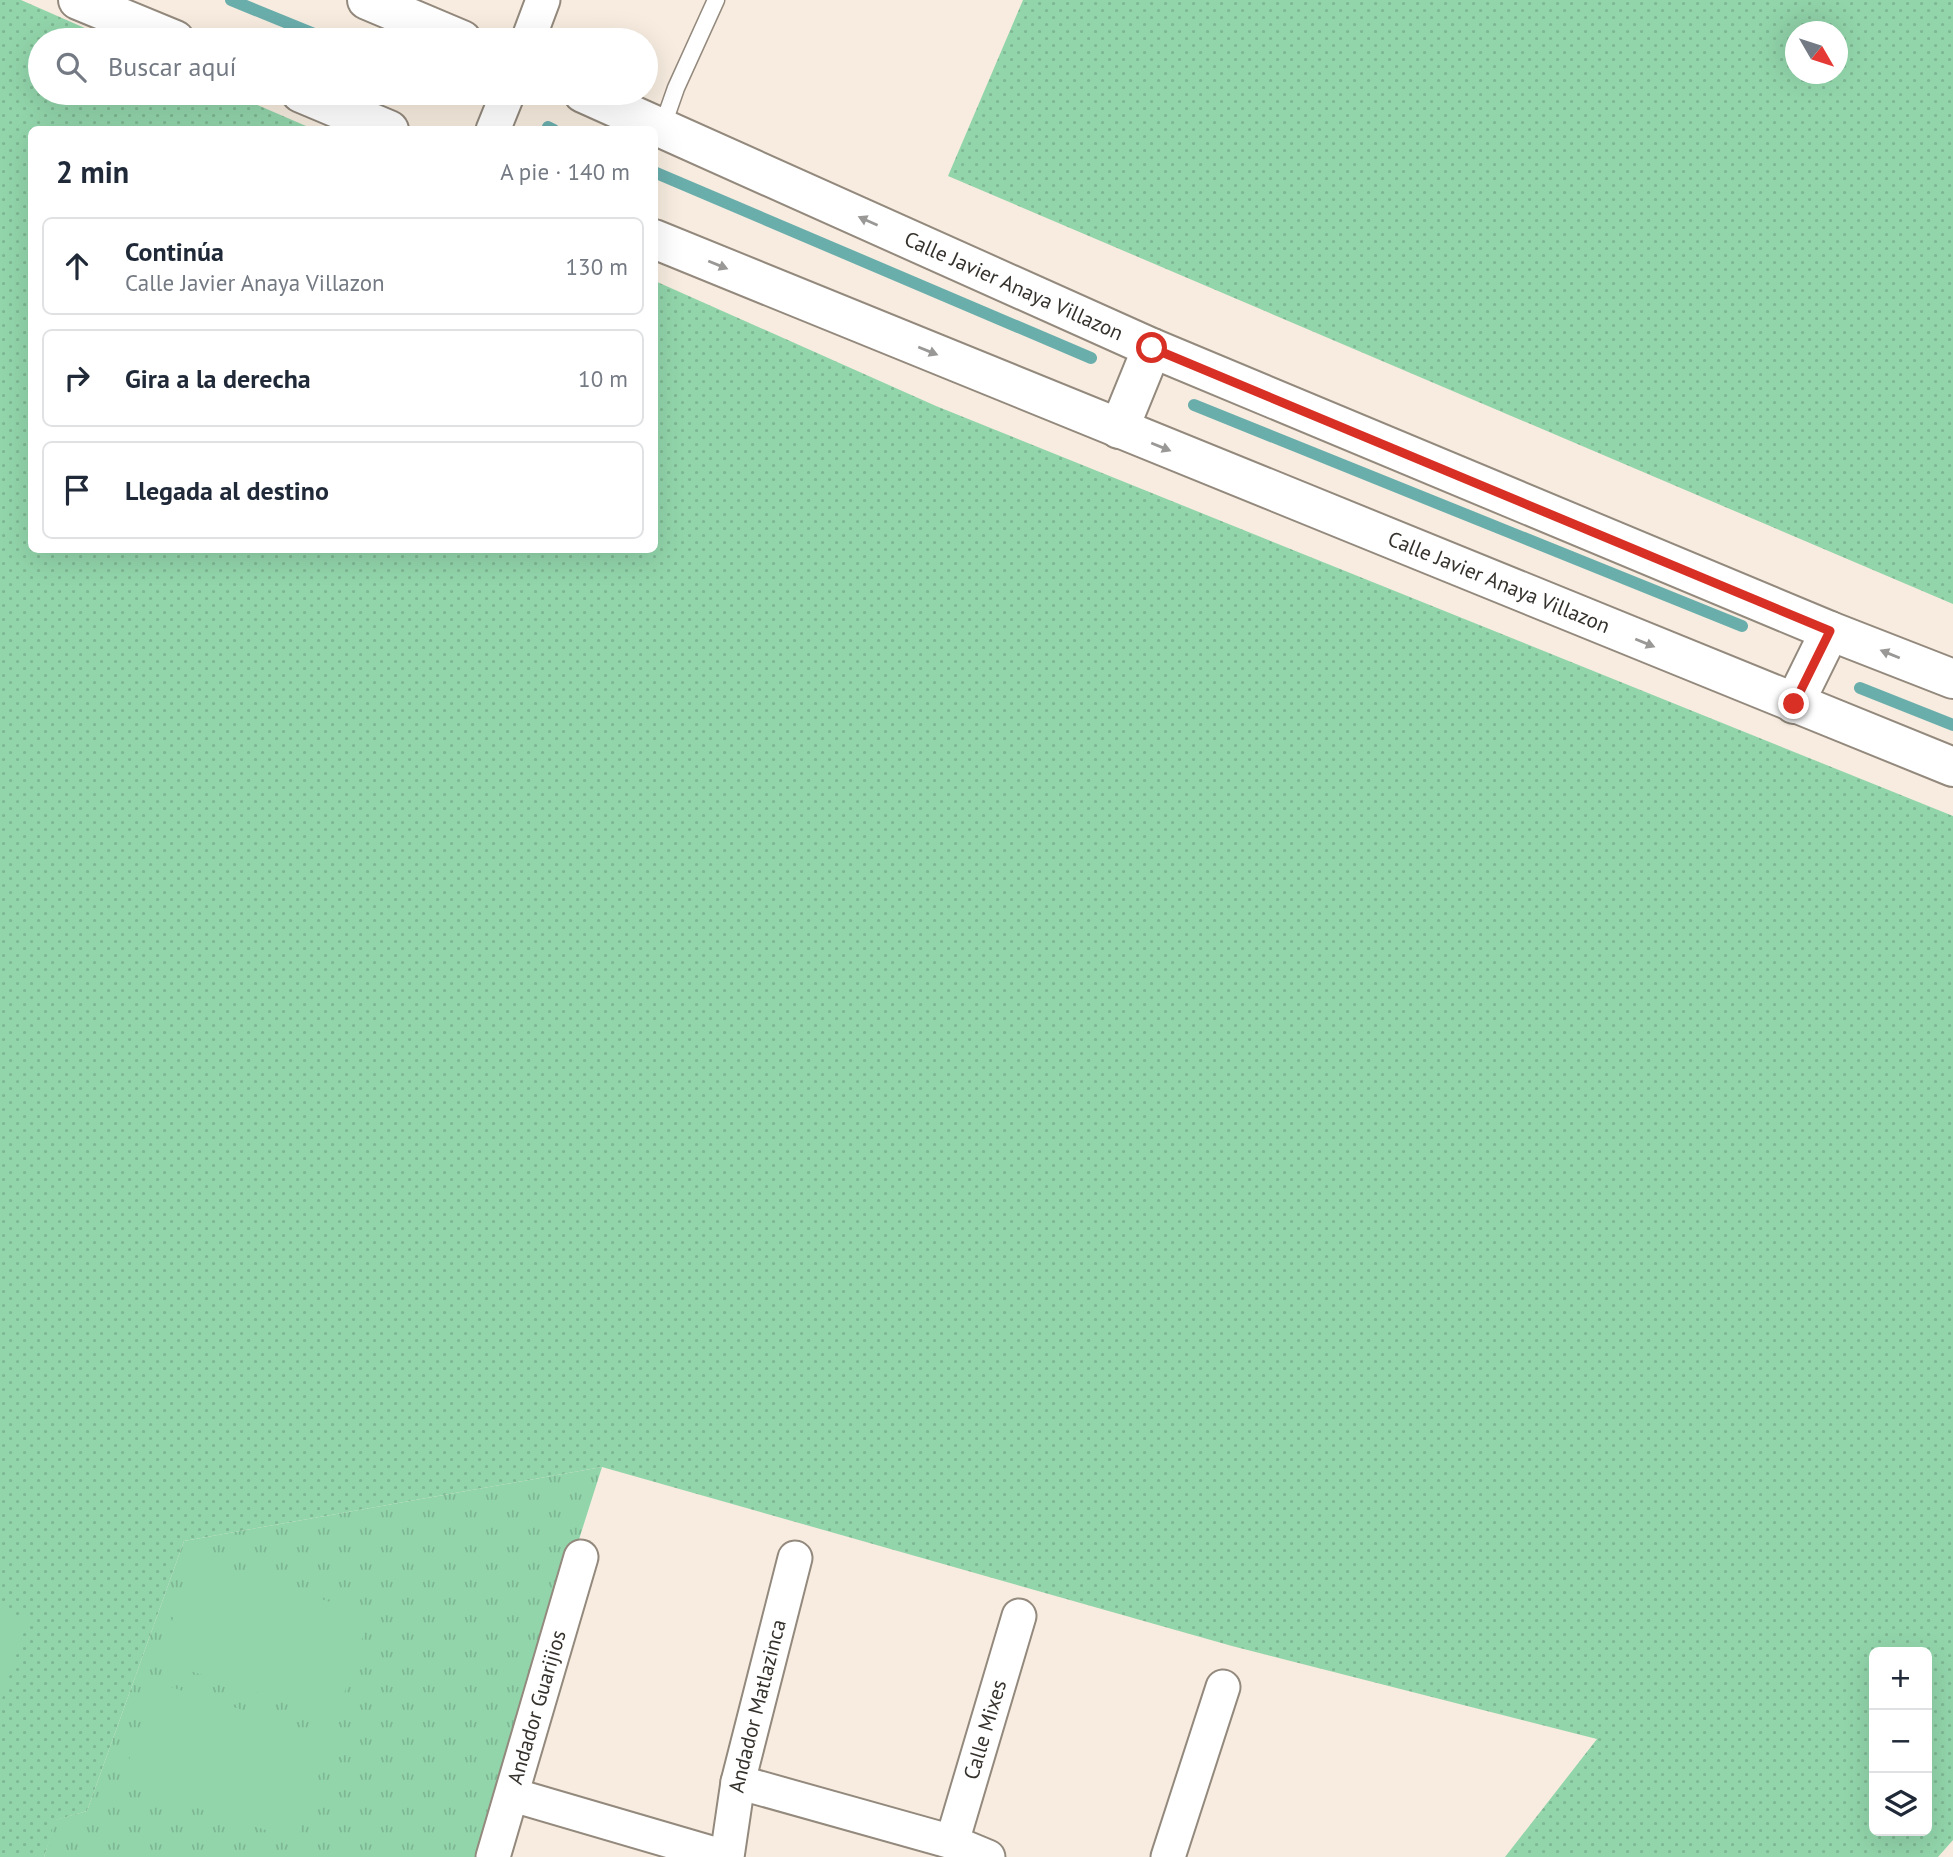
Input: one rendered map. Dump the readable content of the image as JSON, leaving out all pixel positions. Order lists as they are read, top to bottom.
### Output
{
  "streets": {
    "street": [
      "Calle Javier Anaya Villazon",
      "Andador Guarijios",
      "Andador Matlazinca",
      "Calle Mixes"
    ]
  },
  "north": "bottom right",
  "page": {
    "search": "Buscar aquí",
    "heading": ["2 min", "A pie · 140 m"],
    "list": [
      ["Continúa", "Calle Javier Anaya Villazon", "130 m"],
      ["Gira a la derecha", "10 m"],
      "Llegada al destino"
    ],
    "map_buttons": ["+", "−"]
  }
}
